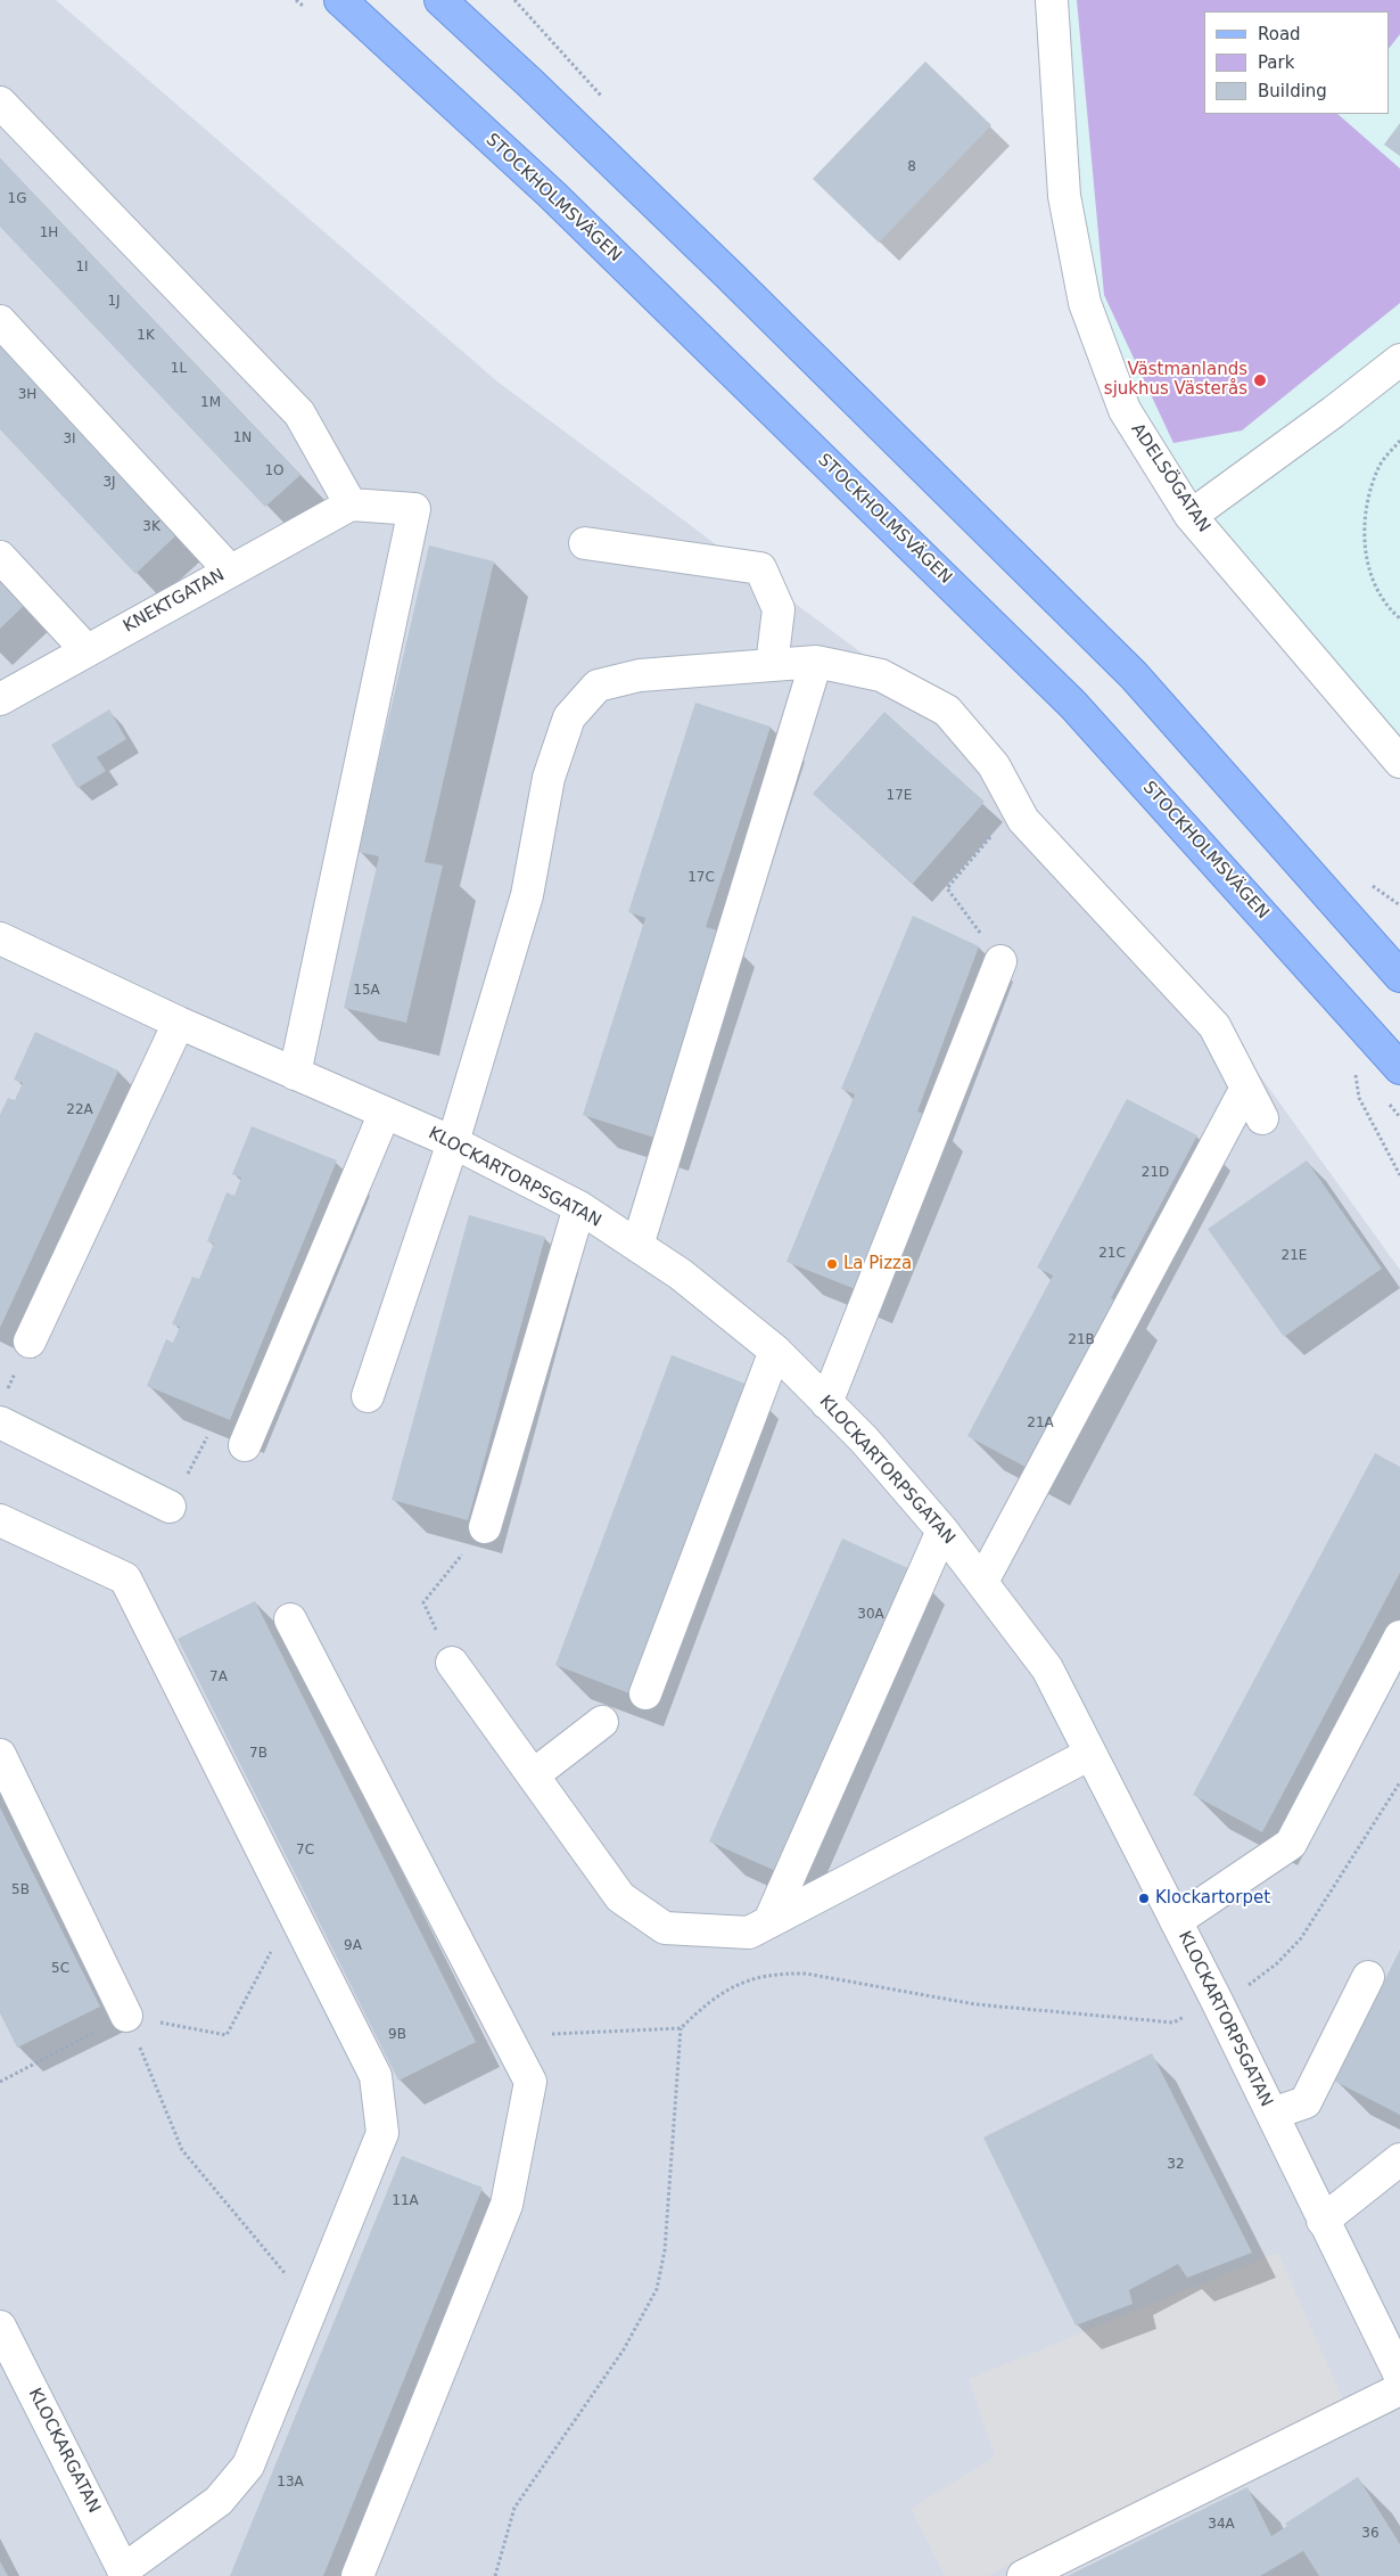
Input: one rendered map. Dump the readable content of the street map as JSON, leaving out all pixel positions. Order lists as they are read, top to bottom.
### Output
{
  "streets": {
    "main road": ["STOCKHOLMSVÄGEN"],
    "street": [
      "ADELSÖGATAN",
      "KNEKTGATAN",
      "KLOCKARTORPSGATAN",
      "KLOCKARGATAN"
    ]
  },
  "places": ["Västmanlands sjukhus Västerås", "La Pizza", "Klockartorpet"],
  "house_numbers": [
    "8",
    "1G",
    "1H",
    "1I",
    "1J",
    "1K",
    "1L",
    "3H",
    "1M",
    "1N",
    "3I",
    "1O",
    "3J",
    "3K",
    "17E",
    "17C",
    "15A",
    "22A",
    "21D",
    "21C",
    "21E",
    "21B",
    "21A",
    "30A",
    "7A",
    "7B",
    "7C",
    "5B",
    "9A",
    "5C",
    "9B",
    "32",
    "11A",
    "13A",
    "34A",
    "36"
  ],
  "legend": ["Road", "Park", "Building"]
}
